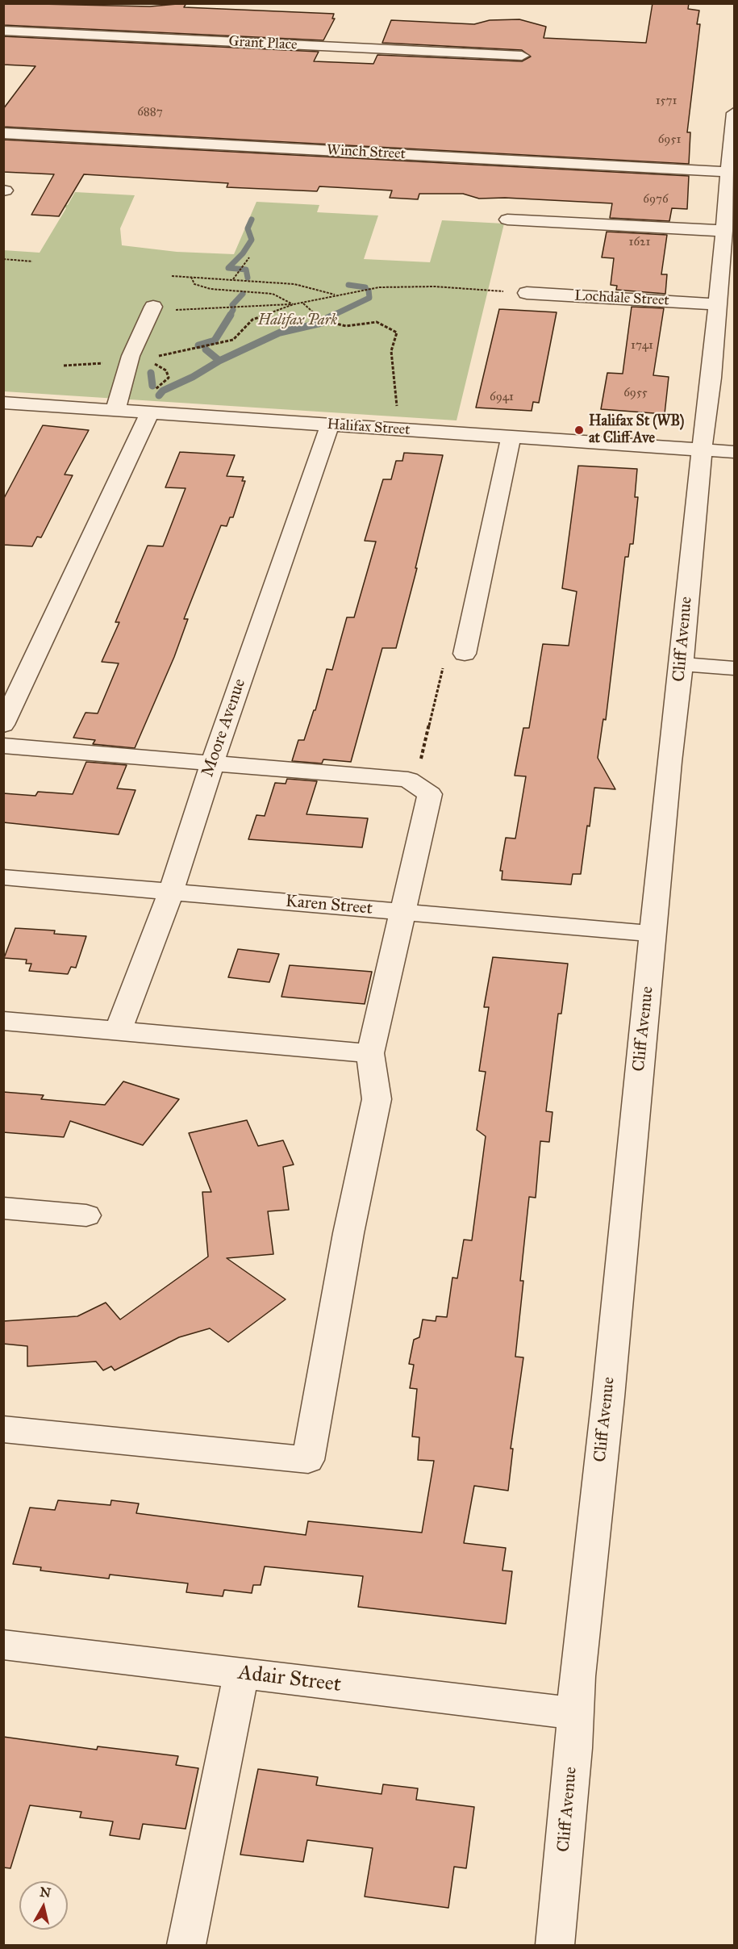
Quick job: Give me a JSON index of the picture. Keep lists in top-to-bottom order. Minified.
{"streets":{"street":["Grant Place","Winch Street","Lochdale Street","Halifax Street","Cliff Avenue","Moore Avenue","Karen Street","Adair Street"]},"crossings":[["Winch Street","Cliff Avenue"],["Lochdale Street","Cliff Avenue"],["Halifax Street","Cliff Avenue"],["Halifax Street","Moore Avenue"],["Cliff Avenue","Karen Street"],["Cliff Avenue","Adair Street"],["Moore Avenue","Karen Street"]],"parks":["Halifax Park"],"places":["Halifax St (WB) at Cliff Ave"],"house_numbers":["1571","6887","6951","6976","1621","1741","6955","6941"],"north":"top"}
